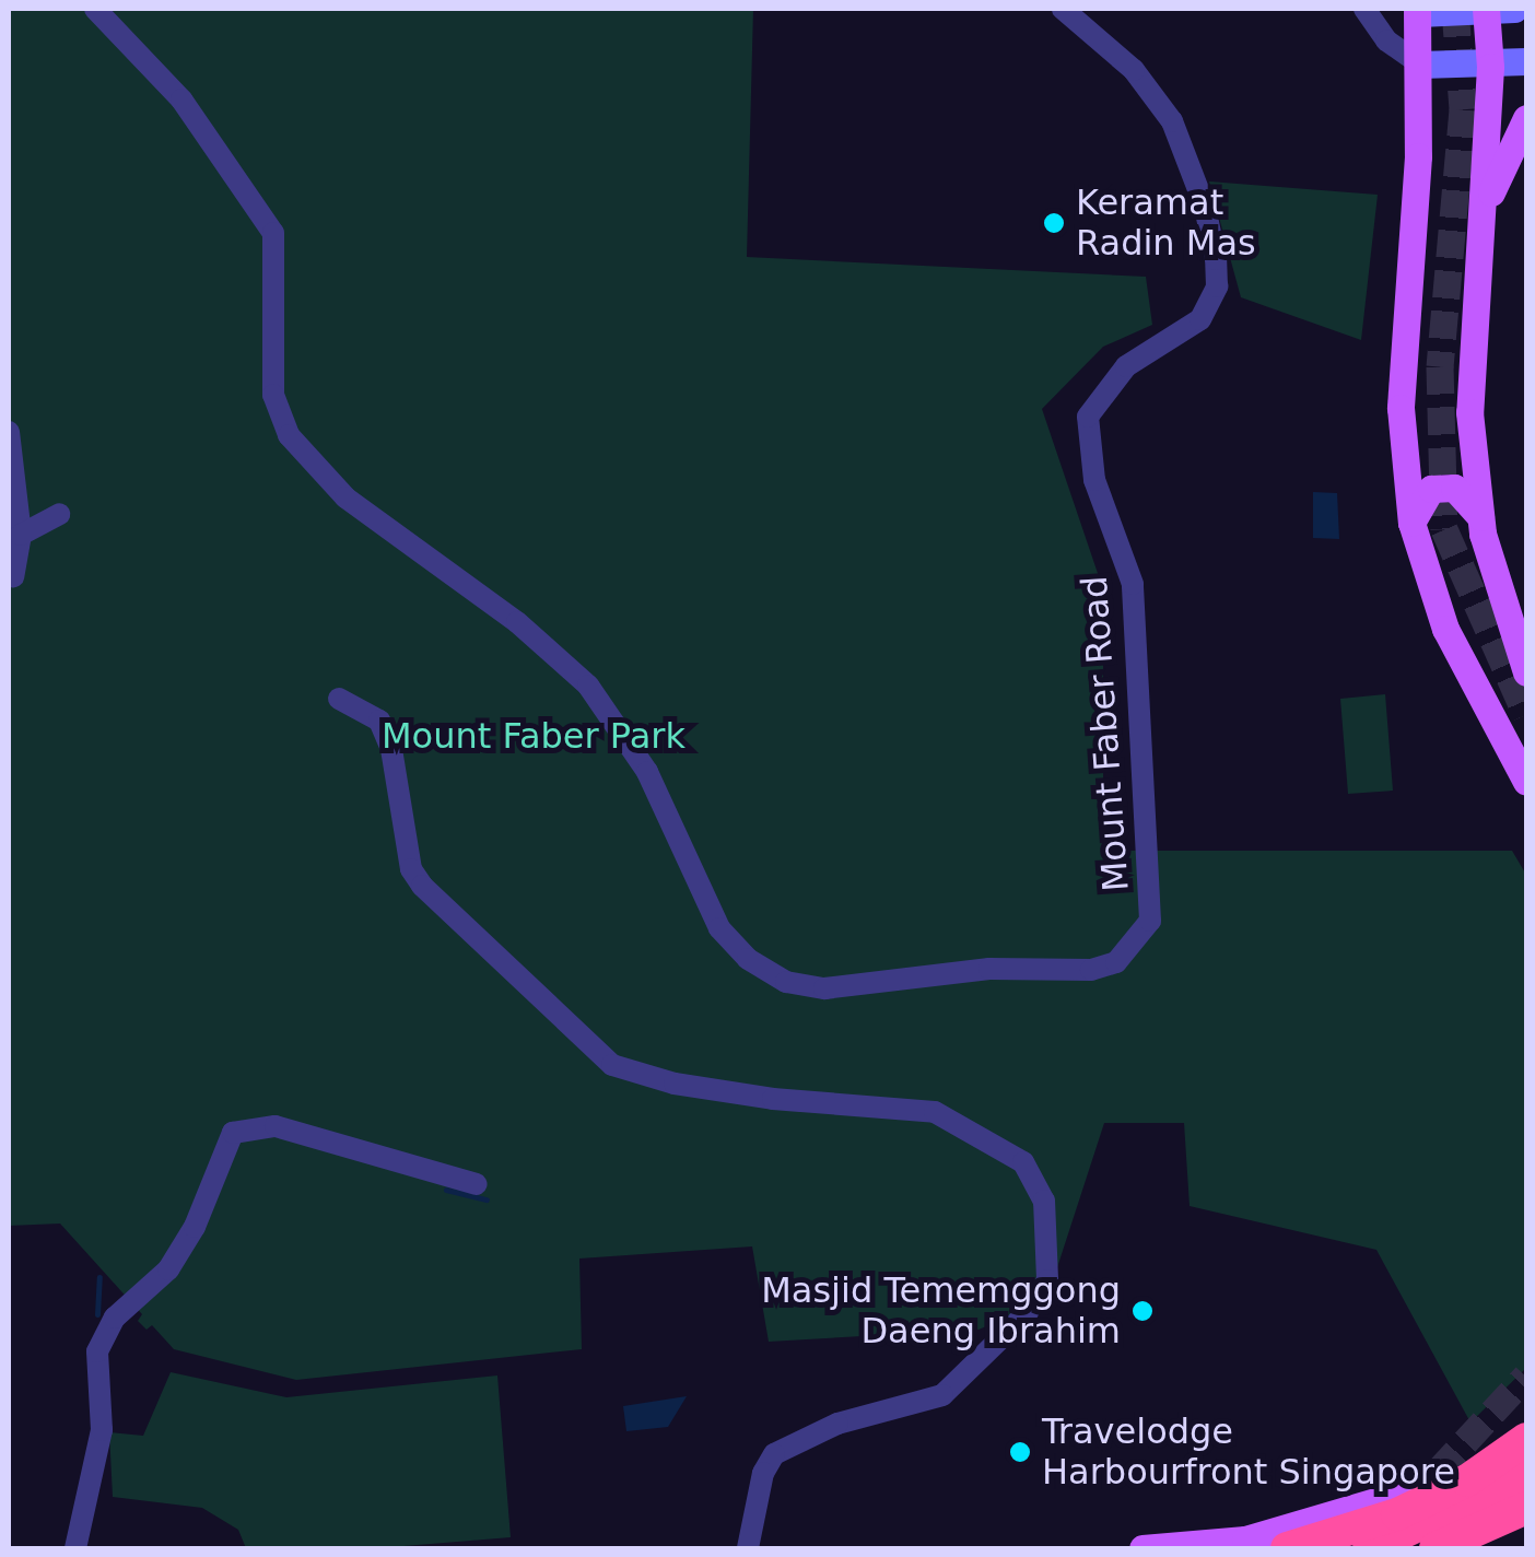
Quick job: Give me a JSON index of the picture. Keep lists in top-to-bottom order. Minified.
{"streets":{"street":["Mount Faber Road"]},"parks":["Mount Faber Park"],"places":["Keramat Radin Mas","Masjid Tememggong Daeng Ibrahim","Travelodge Harbourfront Singapore"]}
